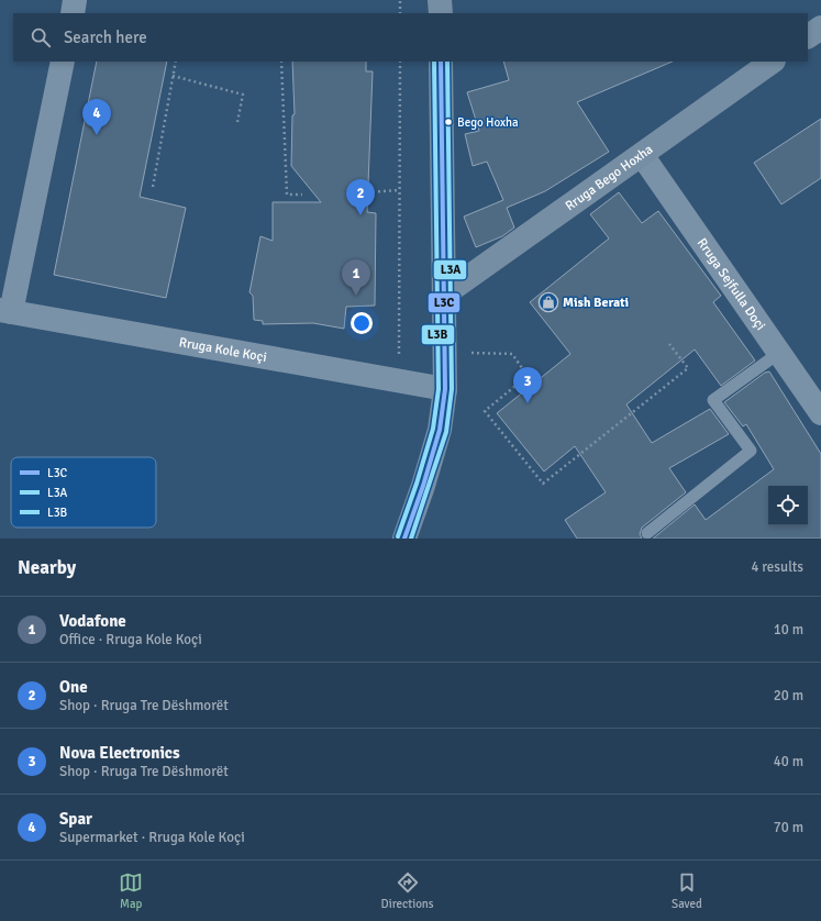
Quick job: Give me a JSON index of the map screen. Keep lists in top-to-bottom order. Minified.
{"streets":{"main road":["Rruga Bego Hoxha"],"street":["Rruga Sejfulla Doçi","Rruga Kole Koçi"]},"crossings":[["Rruga Bego Hoxha","Rruga Sejfulla Doçi"]],"places":{"other":["Bego Hoxha"],"shop":["Mish Berati"]},"lines":["transit line L3C","transit line L3A","transit line L3B"],"legend":["L3C","L3A","L3B"],"page":{"search":"Search here","pins":["4","2","1","3"],"heading":["Nearby","4 results"],"list":[{"mark":"1","name":"Vodafone","note":"Office · Rruga Kole Koçi","value":"10 m"},{"mark":"2","name":"One","note":"Shop · Rruga Tre Dëshmorët","value":"20 m"},{"mark":"3","name":"Nova Electronics","note":"Shop · Rruga Tre Dëshmorët","value":"40 m"},{"mark":"4","name":"Spar","note":"Supermarket · Rruga Kole Koçi","value":"70 m"}],"nav":["Map","Directions","Saved"]}}
